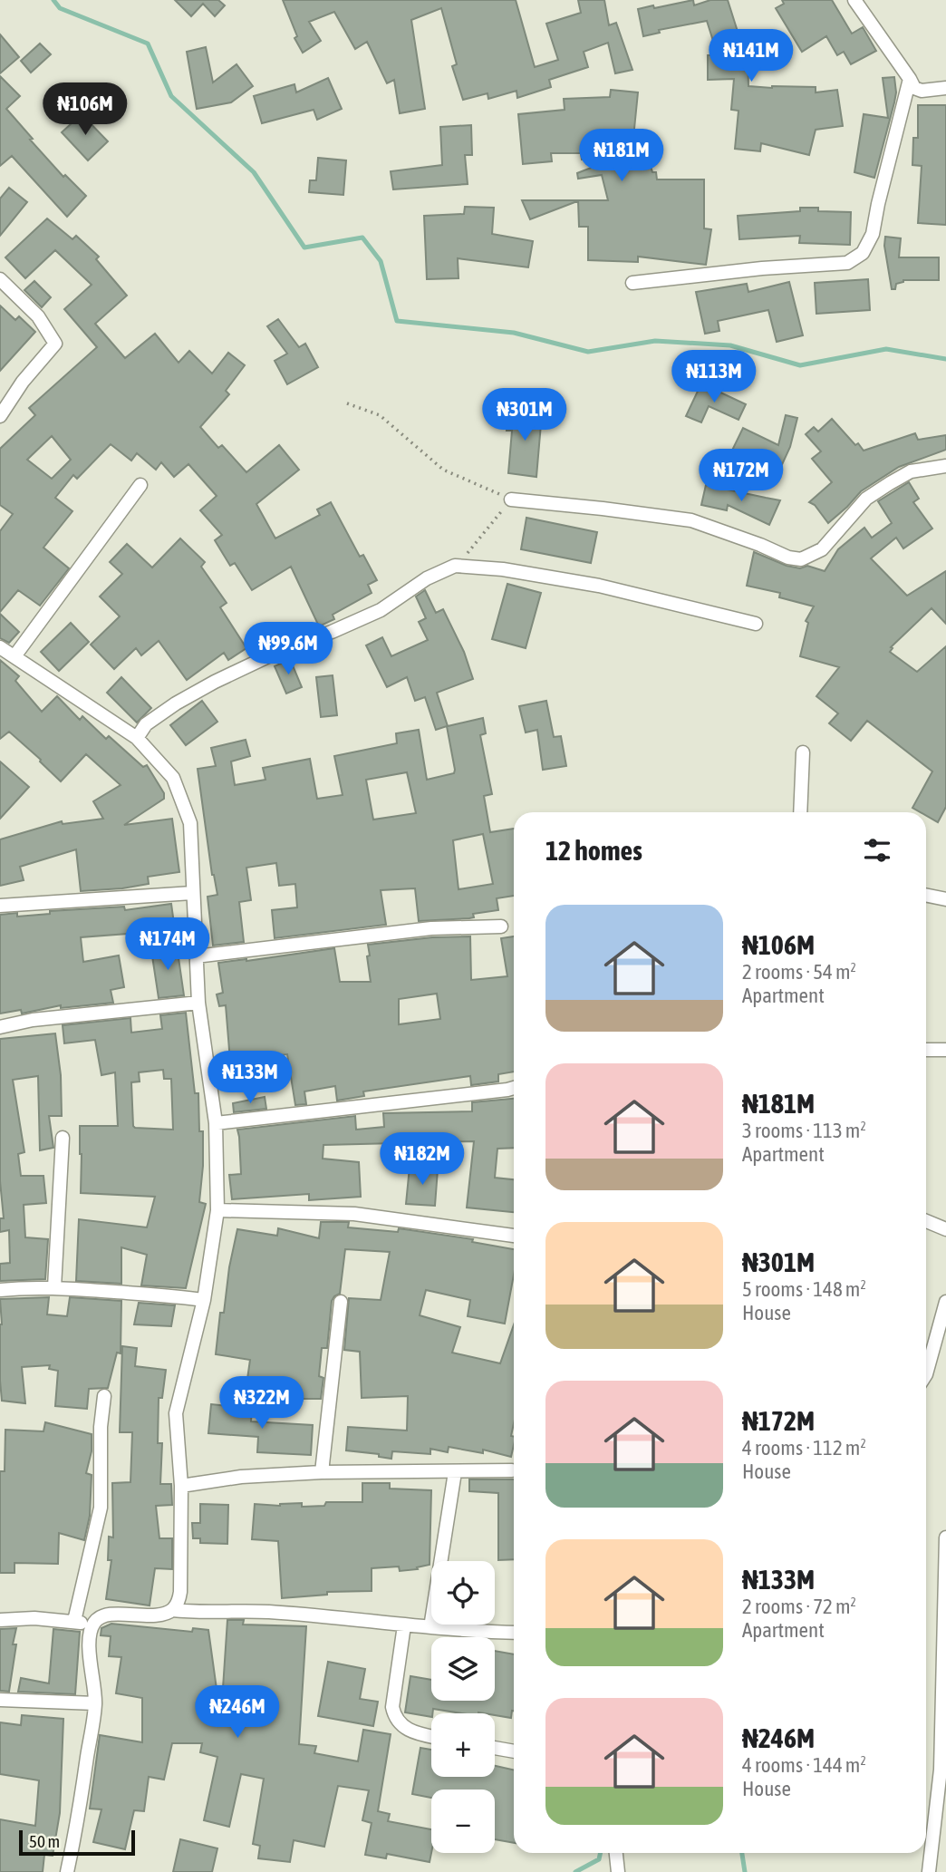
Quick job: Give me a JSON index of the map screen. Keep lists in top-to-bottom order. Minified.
{"scale_bar":"50 m","page":{"price":["₦141M","₦106M","₦181M","₦113M","₦301M","₦172M","₦99.6M","₦174M","₦133M","₦182M","₦322M","₦246M"],"heading":"12 homes","list":[{"name":"₦106M","note":"2 rooms · 54 m² · Apartment"},{"name":"₦181M","note":"3 rooms · 113 m² · Apartment"},{"name":"₦301M","note":"5 rooms · 148 m² · House"},{"name":"₦172M","note":"4 rooms · 112 m² · House"},{"name":"₦133M","note":"2 rooms · 72 m² · Apartment"},{"name":"₦246M","note":"4 rooms · 144 m² · House"}],"map_buttons":["+","−"],"scale":"50 m"}}
